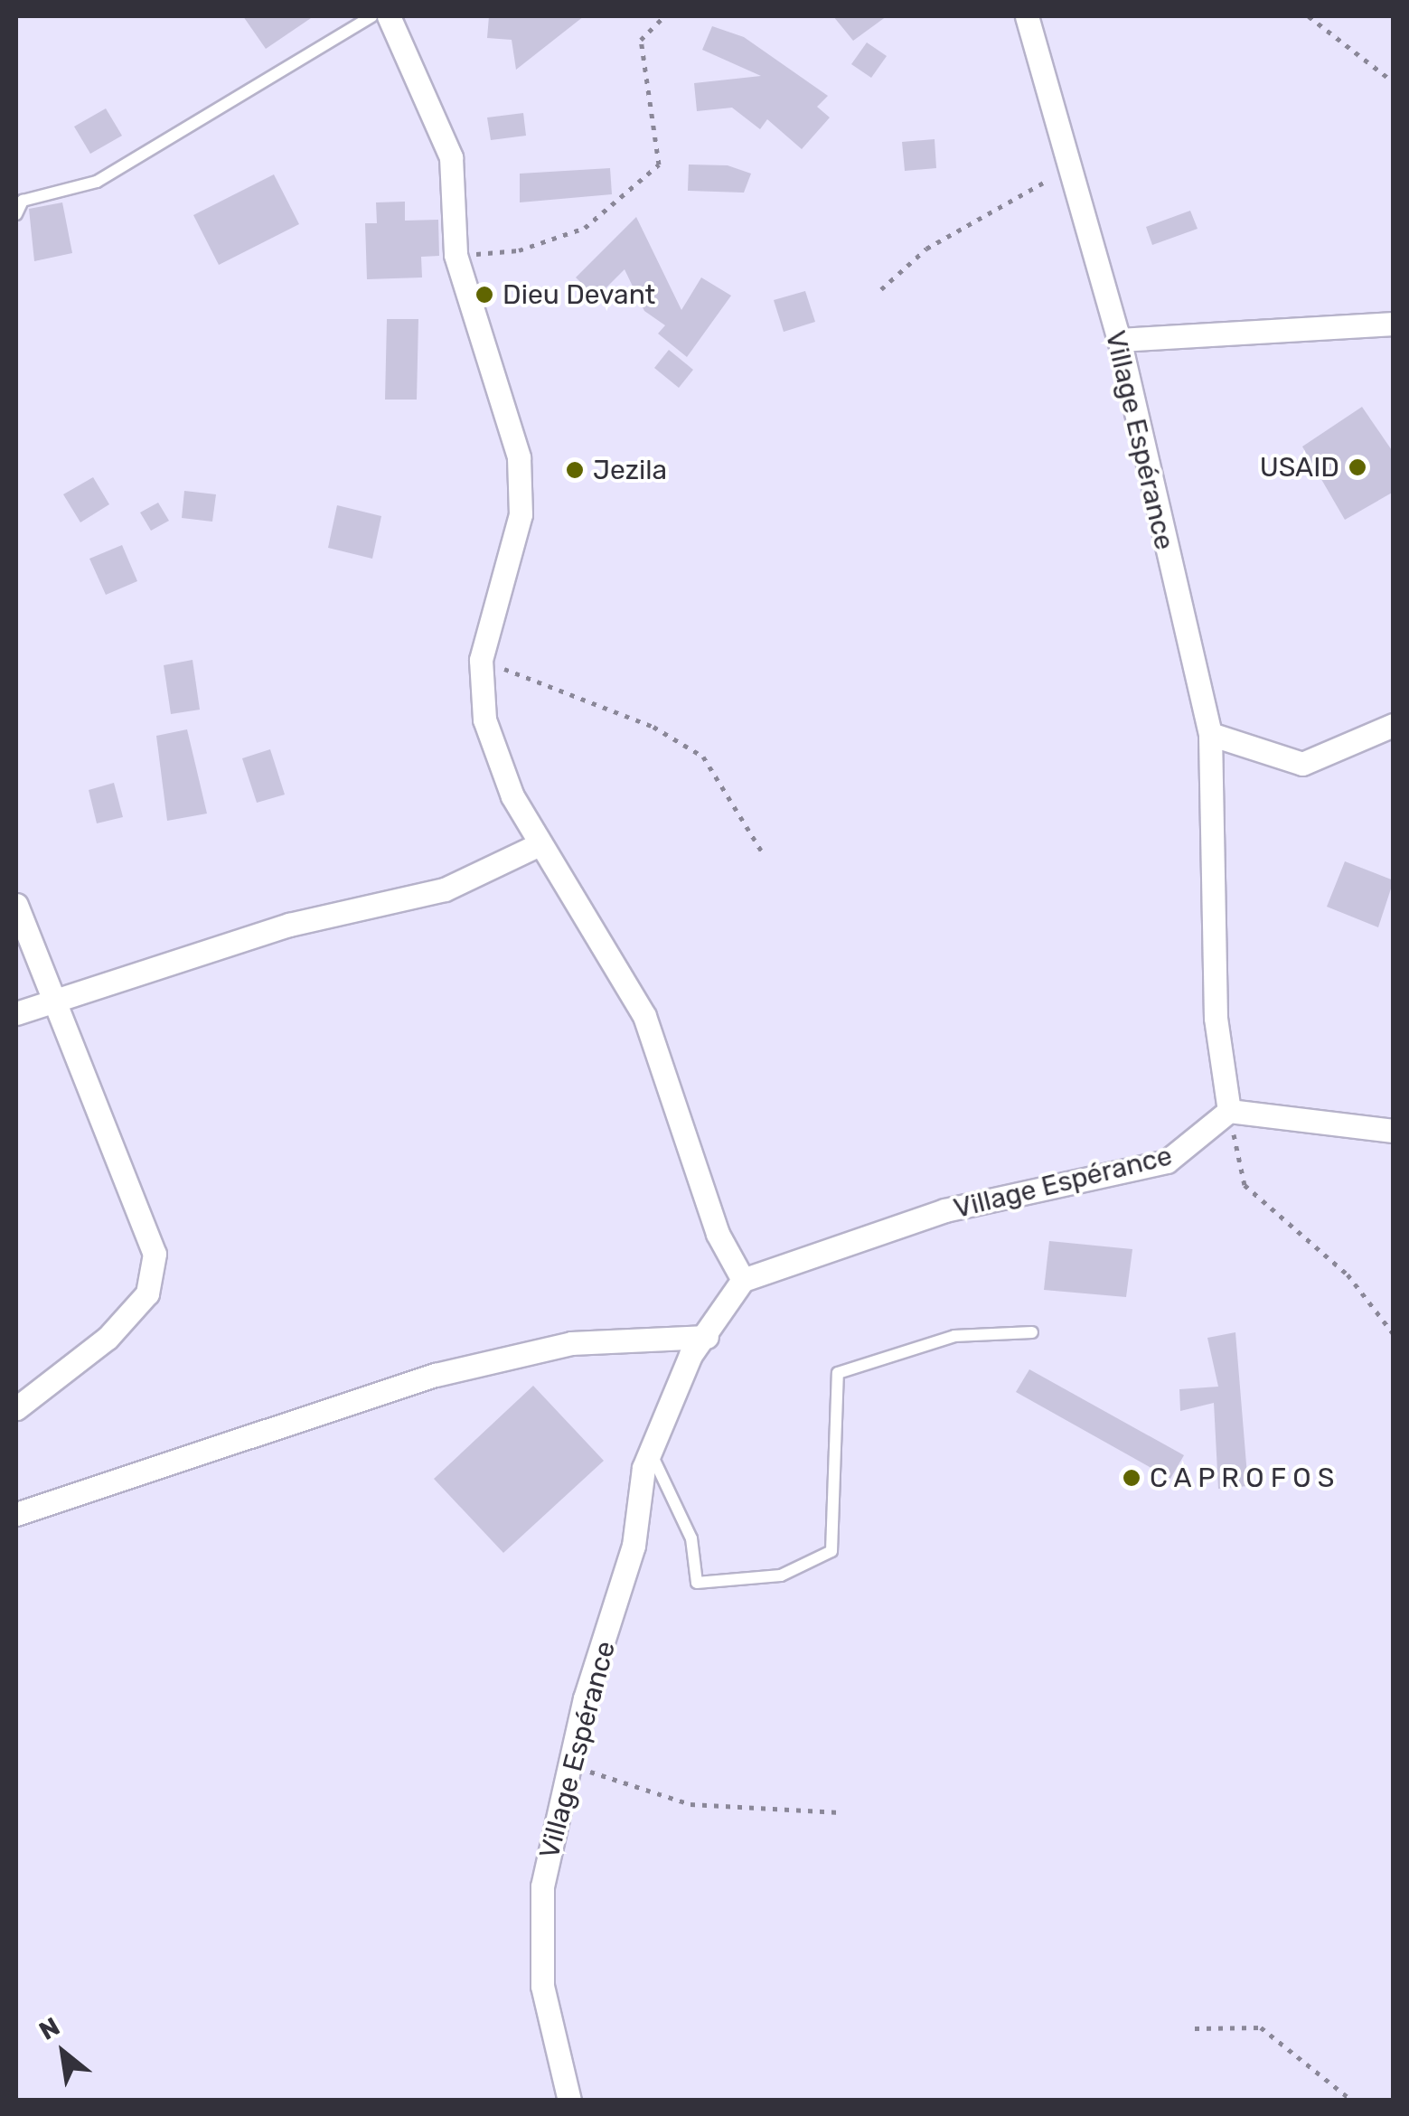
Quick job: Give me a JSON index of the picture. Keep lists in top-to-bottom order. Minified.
{"streets":{"street":["Village Espérance"]},"places":["Dieu Devant","USAID","Jezila","C A P R O F O S"],"north":"top left"}
